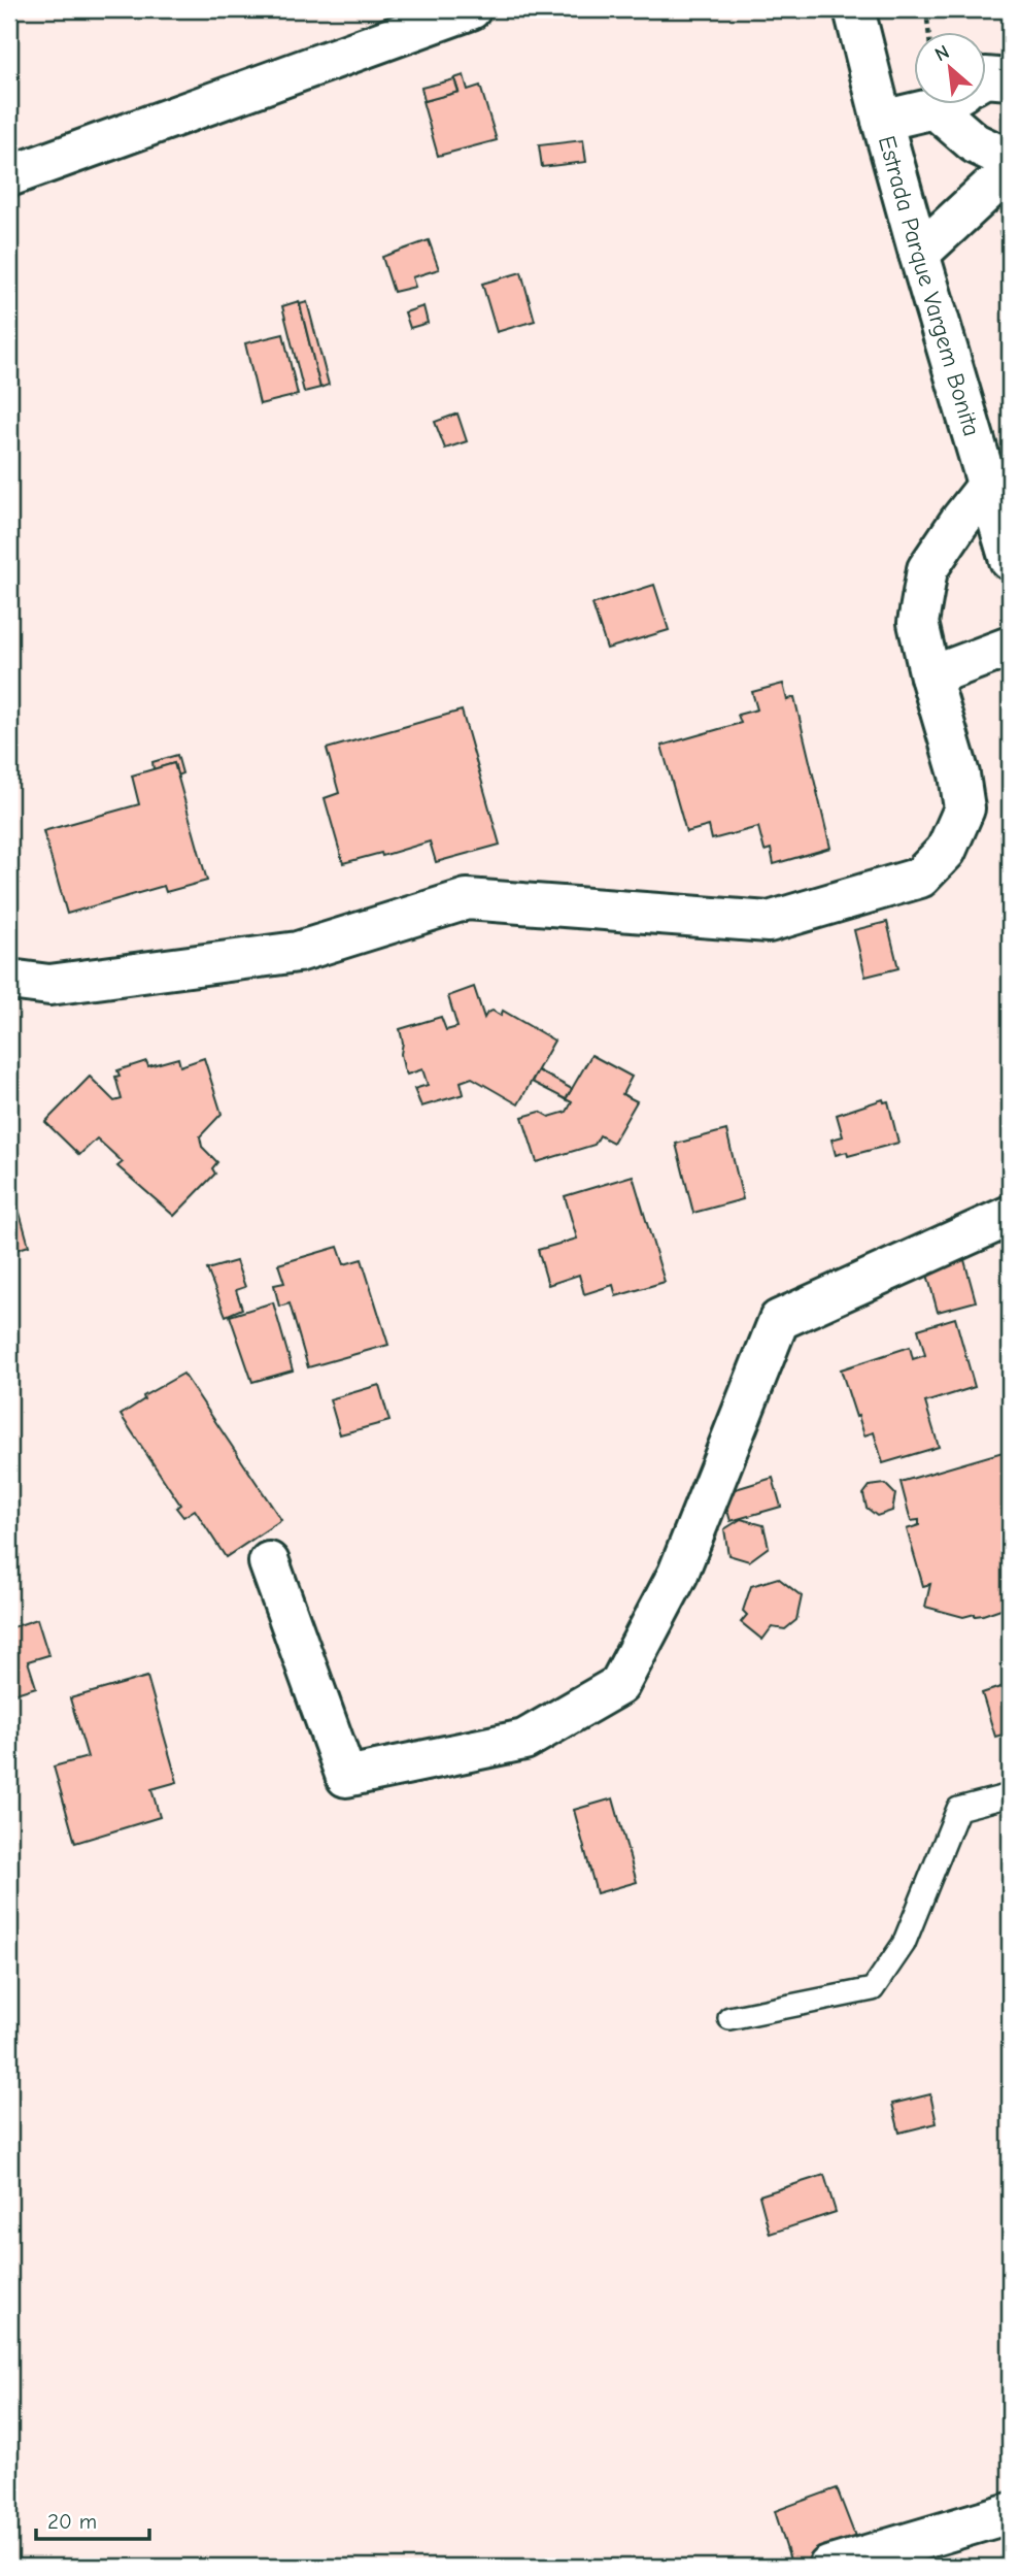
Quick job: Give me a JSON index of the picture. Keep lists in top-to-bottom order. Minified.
{"streets":{"street":["Estrada Parque Vargem Bonita"]},"scale_bar":"20 m","north":"top left"}
